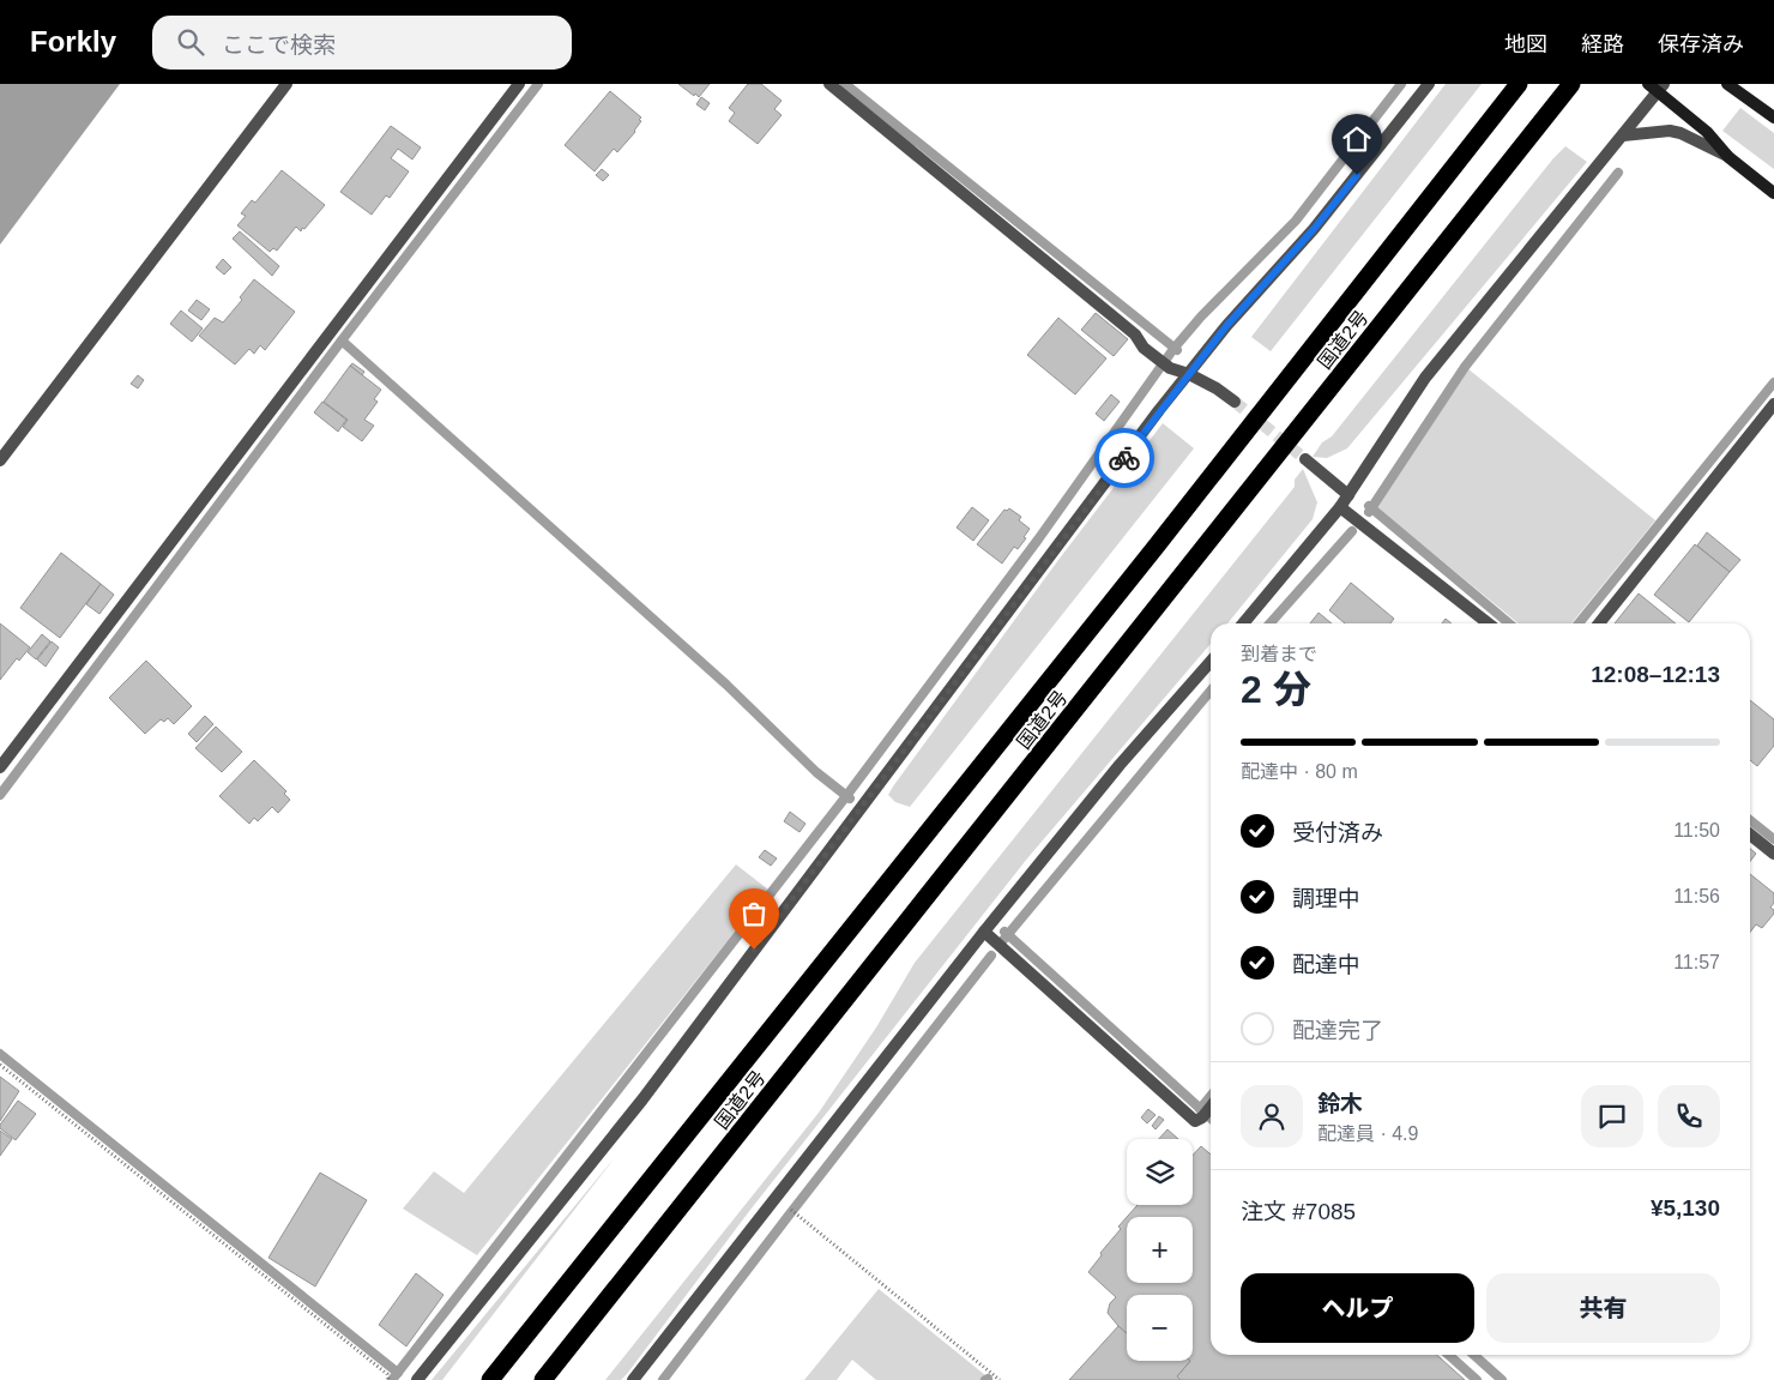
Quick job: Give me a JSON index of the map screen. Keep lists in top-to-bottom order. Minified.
{"streets":{"highway":["国道2号"]},"page":{"header":"Forkly","search":"ここで検索","nav":["地図","経路","保存済み"],"heading":["2 分","到着まで","12:08–12:13"],"panel":["鈴木","配達員 · 4.9","注文 #7085","¥5,130"],"bar":"配達中 · 80 m","list":[["受付済み","11:50"],["調理中","11:56"],["配達中","11:57"],"配達完了"],"map_buttons":["+","−"],"buttons":["ヘルプ","共有"]}}
